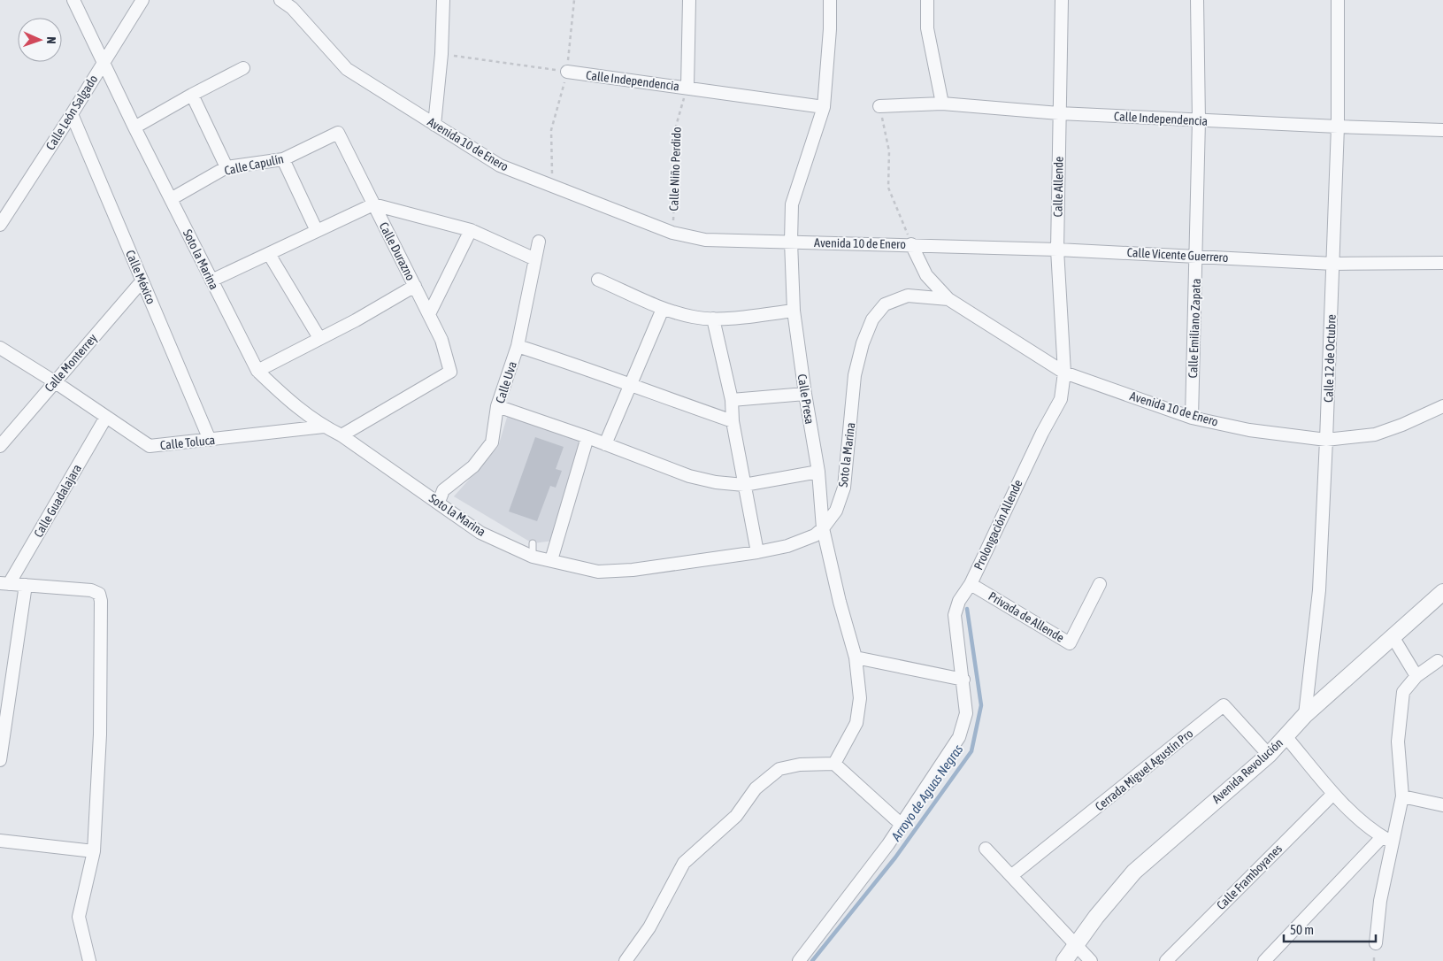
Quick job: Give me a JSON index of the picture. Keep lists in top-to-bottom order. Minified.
{"streets":{"street":["Calle Independencia","Calle León Salgado","Avenida 10 de Enero","Calle Capulín","Calle Allende","Calle Durazno","Calle Vicente Guerrero","Soto la Marina","Calle México","Calle Emiliano Zapata","Calle 12 de Octubre","Calle Monterrey","Calle Uva","Calle Presa","Calle Toluca","Calle Guadalajara","Prolongación Allende","Privada de Allende","Cerrada Miguel Agustín Pro","Avenida Revolución","Calle Framboyanes"],"path":["Calle Niño Perdido"]},"crossings":[["Calle Independencia","Calle Niño Perdido"],["Calle Independencia","Calle Allende"],["Calle Independencia","Calle Emiliano Zapata"],["Calle Independencia","Calle 12 de Octubre"],["Calle Independencia","Calle Presa"],["Calle León Salgado","Soto la Marina"],["Calle León Salgado","Calle México"],["Avenida 10 de Enero","Calle Niño Perdido"],["Avenida 10 de Enero","Calle Allende"],["Avenida 10 de Enero","Calle Vicente Guerrero"],["Avenida 10 de Enero","Soto la Marina"],["Avenida 10 de Enero","Calle Emiliano Zapata"],["Avenida 10 de Enero","Calle 12 de Octubre"],["Avenida 10 de Enero","Calle Presa"],["Avenida 10 de Enero","Prolongación Allende"],["Calle Capulín","Calle Durazno"],["Calle Capulín","Soto la Marina"],["Calle Allende","Calle Vicente Guerrero"],["Calle Allende","Prolongación Allende"],["Calle Durazno","Soto la Marina"],["Calle Vicente Guerrero","Calle Emiliano Zapata"],["Calle Vicente Guerrero","Calle 12 de Octubre"],["Soto la Marina","Calle Uva"],["Soto la Marina","Calle Presa"],["Soto la Marina","Calle Toluca"],["Calle México","Calle Monterrey"],["Calle México","Calle Toluca"],["Calle 12 de Octubre","Avenida Revolución"],["Calle Monterrey","Calle Toluca"],["Calle Toluca","Calle Guadalajara"],["Prolongación Allende","Privada de Allende"],["Cerrada Miguel Agustín Pro","Avenida Revolución"]],"water":["Arroyo de Aguas Negras"],"scale_bar":"50 m","north":"right"}
